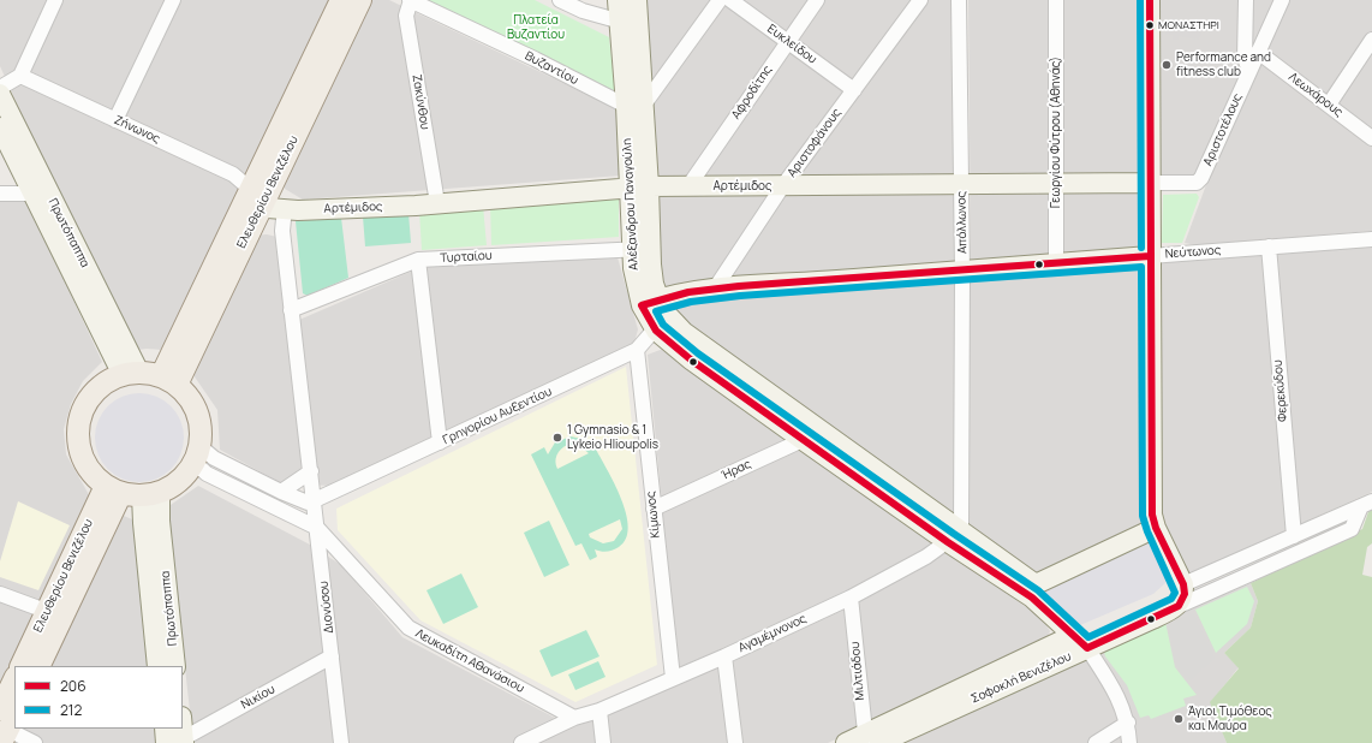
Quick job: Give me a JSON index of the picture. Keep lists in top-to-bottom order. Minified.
{"streets":{"main road":["Ελευθερίου Βενιζέλου"],"street":["Ευκλείδου","Βυζαντίου","Αφροδίτης","Λεωχάρους","Ζακύνθου","Ζήνωνος","Αριστοτέλους","Γεωργίου Φύτρου (Αθηνάς)","Αριστοφάνους","Αρτέμιδος","Αλέξανδρου Παναγούλη","Απόλλωνος","Πρωτόπαππα","Νεύτωνος","Τυρταίου","Φερεκύδου","Γρηγορίου Αυξεντίου","Ήρας","Κίμωνος","Διονύσου","Αγαμέμνονος","Λευκαδίτη Αθανάσιου","Μιλτιάδου","Σοφοκλή Βενιζέλου","Νικίου"]},"crossings":[["Ευκλείδου","Αφροδίτης"],["Ευκλείδου","Αριστοφάνους"],["Βυζαντίου","Ζακύνθου"],["Βυζαντίου","Αλέξανδρου Παναγούλη"],["Αφροδίτης","Αρτέμιδος"],["Λεωχάρους","Αριστοτέλους"],["Ζακύνθου","Αρτέμιδος"],["Ζήνωνος","Αρτέμιδος"],["Ζήνωνος","Ελευθερίου Βενιζέλου"],["Αριστοτέλους","Αρτέμιδος"],["Γεωργίου Φύτρου (Αθηνάς)","Αρτέμιδος"],["Γεωργίου Φύτρου (Αθηνάς)","Νεύτωνος"],["Αριστοφάνους","Αρτέμιδος"],["Αριστοφάνους","Νεύτωνος"],["Αρτέμιδος","Ελευθερίου Βενιζέλου"],["Αρτέμιδος","Αλέξανδρου Παναγούλη"],["Αρτέμιδος","Απόλλωνος"],["Αρτέμιδος","Διονύσου"],["Ελευθερίου Βενιζέλου","Πρωτόπαππα"],["Αλέξανδρου Παναγούλη","Απόλλωνος"],["Αλέξανδρου Παναγούλη","Νεύτωνος"],["Αλέξανδρου Παναγούλη","Τυρταίου"],["Αλέξανδρου Παναγούλη","Γρηγορίου Αυξεντίου"],["Αλέξανδρου Παναγούλη","Ήρας"],["Αλέξανδρου Παναγούλη","Αγαμέμνονος"],["Αλέξανδρου Παναγούλη","Σοφοκλή Βενιζέλου"],["Απόλλωνος","Νεύτωνος"],["Απόλλωνος","Αγαμέμνονος"],["Νεύτωνος","Φερεκύδου"],["Τυρταίου","Διονύσου"],["Φερεκύδου","Σοφοκλή Βενιζέλου"],["Γρηγορίου Αυξεντίου","Κίμωνος"],["Γρηγορίου Αυξεντίου","Διονύσου"],["Ήρας","Κίμωνος"],["Κίμωνος","Αγαμέμνονος"],["Διονύσου","Λευκαδίτη Αθανάσιου"],["Διονύσου","Νικίου"],["Αγαμέμνονος","Λευκαδίτη Αθανάσιου"],["Αγαμέμνονος","Μιλτιάδου"],["Μιλτιάδου","Σοφοκλή Βενιζέλου"]],"parks":["Πλατεία Βυζαντίου"],"places":["ΜΟΝΑΣΤΗΡΙ","Performance and fitness club","1 Gymnasio & 1 Lykeio Hlioupolis","Άγιοι Τιμόθεος και Μαύρα"],"lines":["transit line 206","transit line 212"],"legend":["206","212"]}
